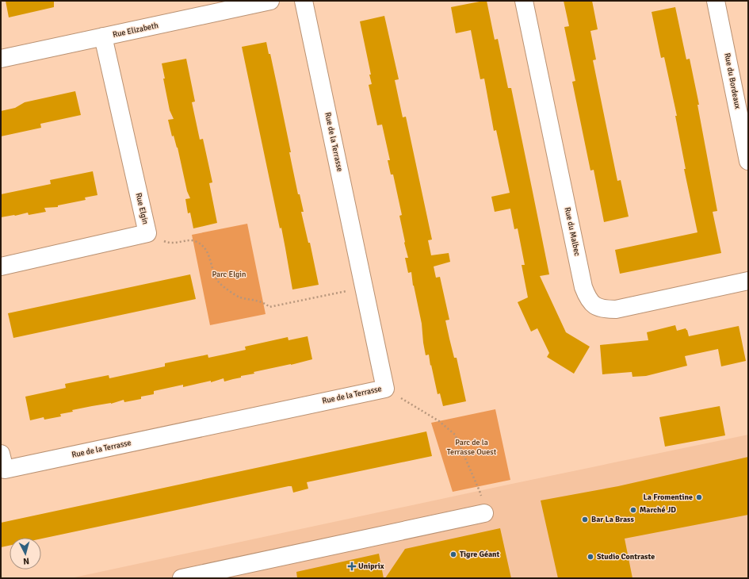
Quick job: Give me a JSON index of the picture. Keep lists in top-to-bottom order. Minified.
{"streets":{"street":["Rue Elizabeth","Rue du Bordeaux","Rue de la Terrasse","Rue Elgin","Rue du Malbec"]},"crossings":[["Rue Elizabeth","Rue Elgin"]],"parks":["Parc Elgin","Parc de la Terrasse Ouest"],"places":{"other":["La Fromentine","Marché JD","Bar La Brass","Tigre Géant","Studio Contraste"],"health":["Uniprix"]},"north":"bottom"}
